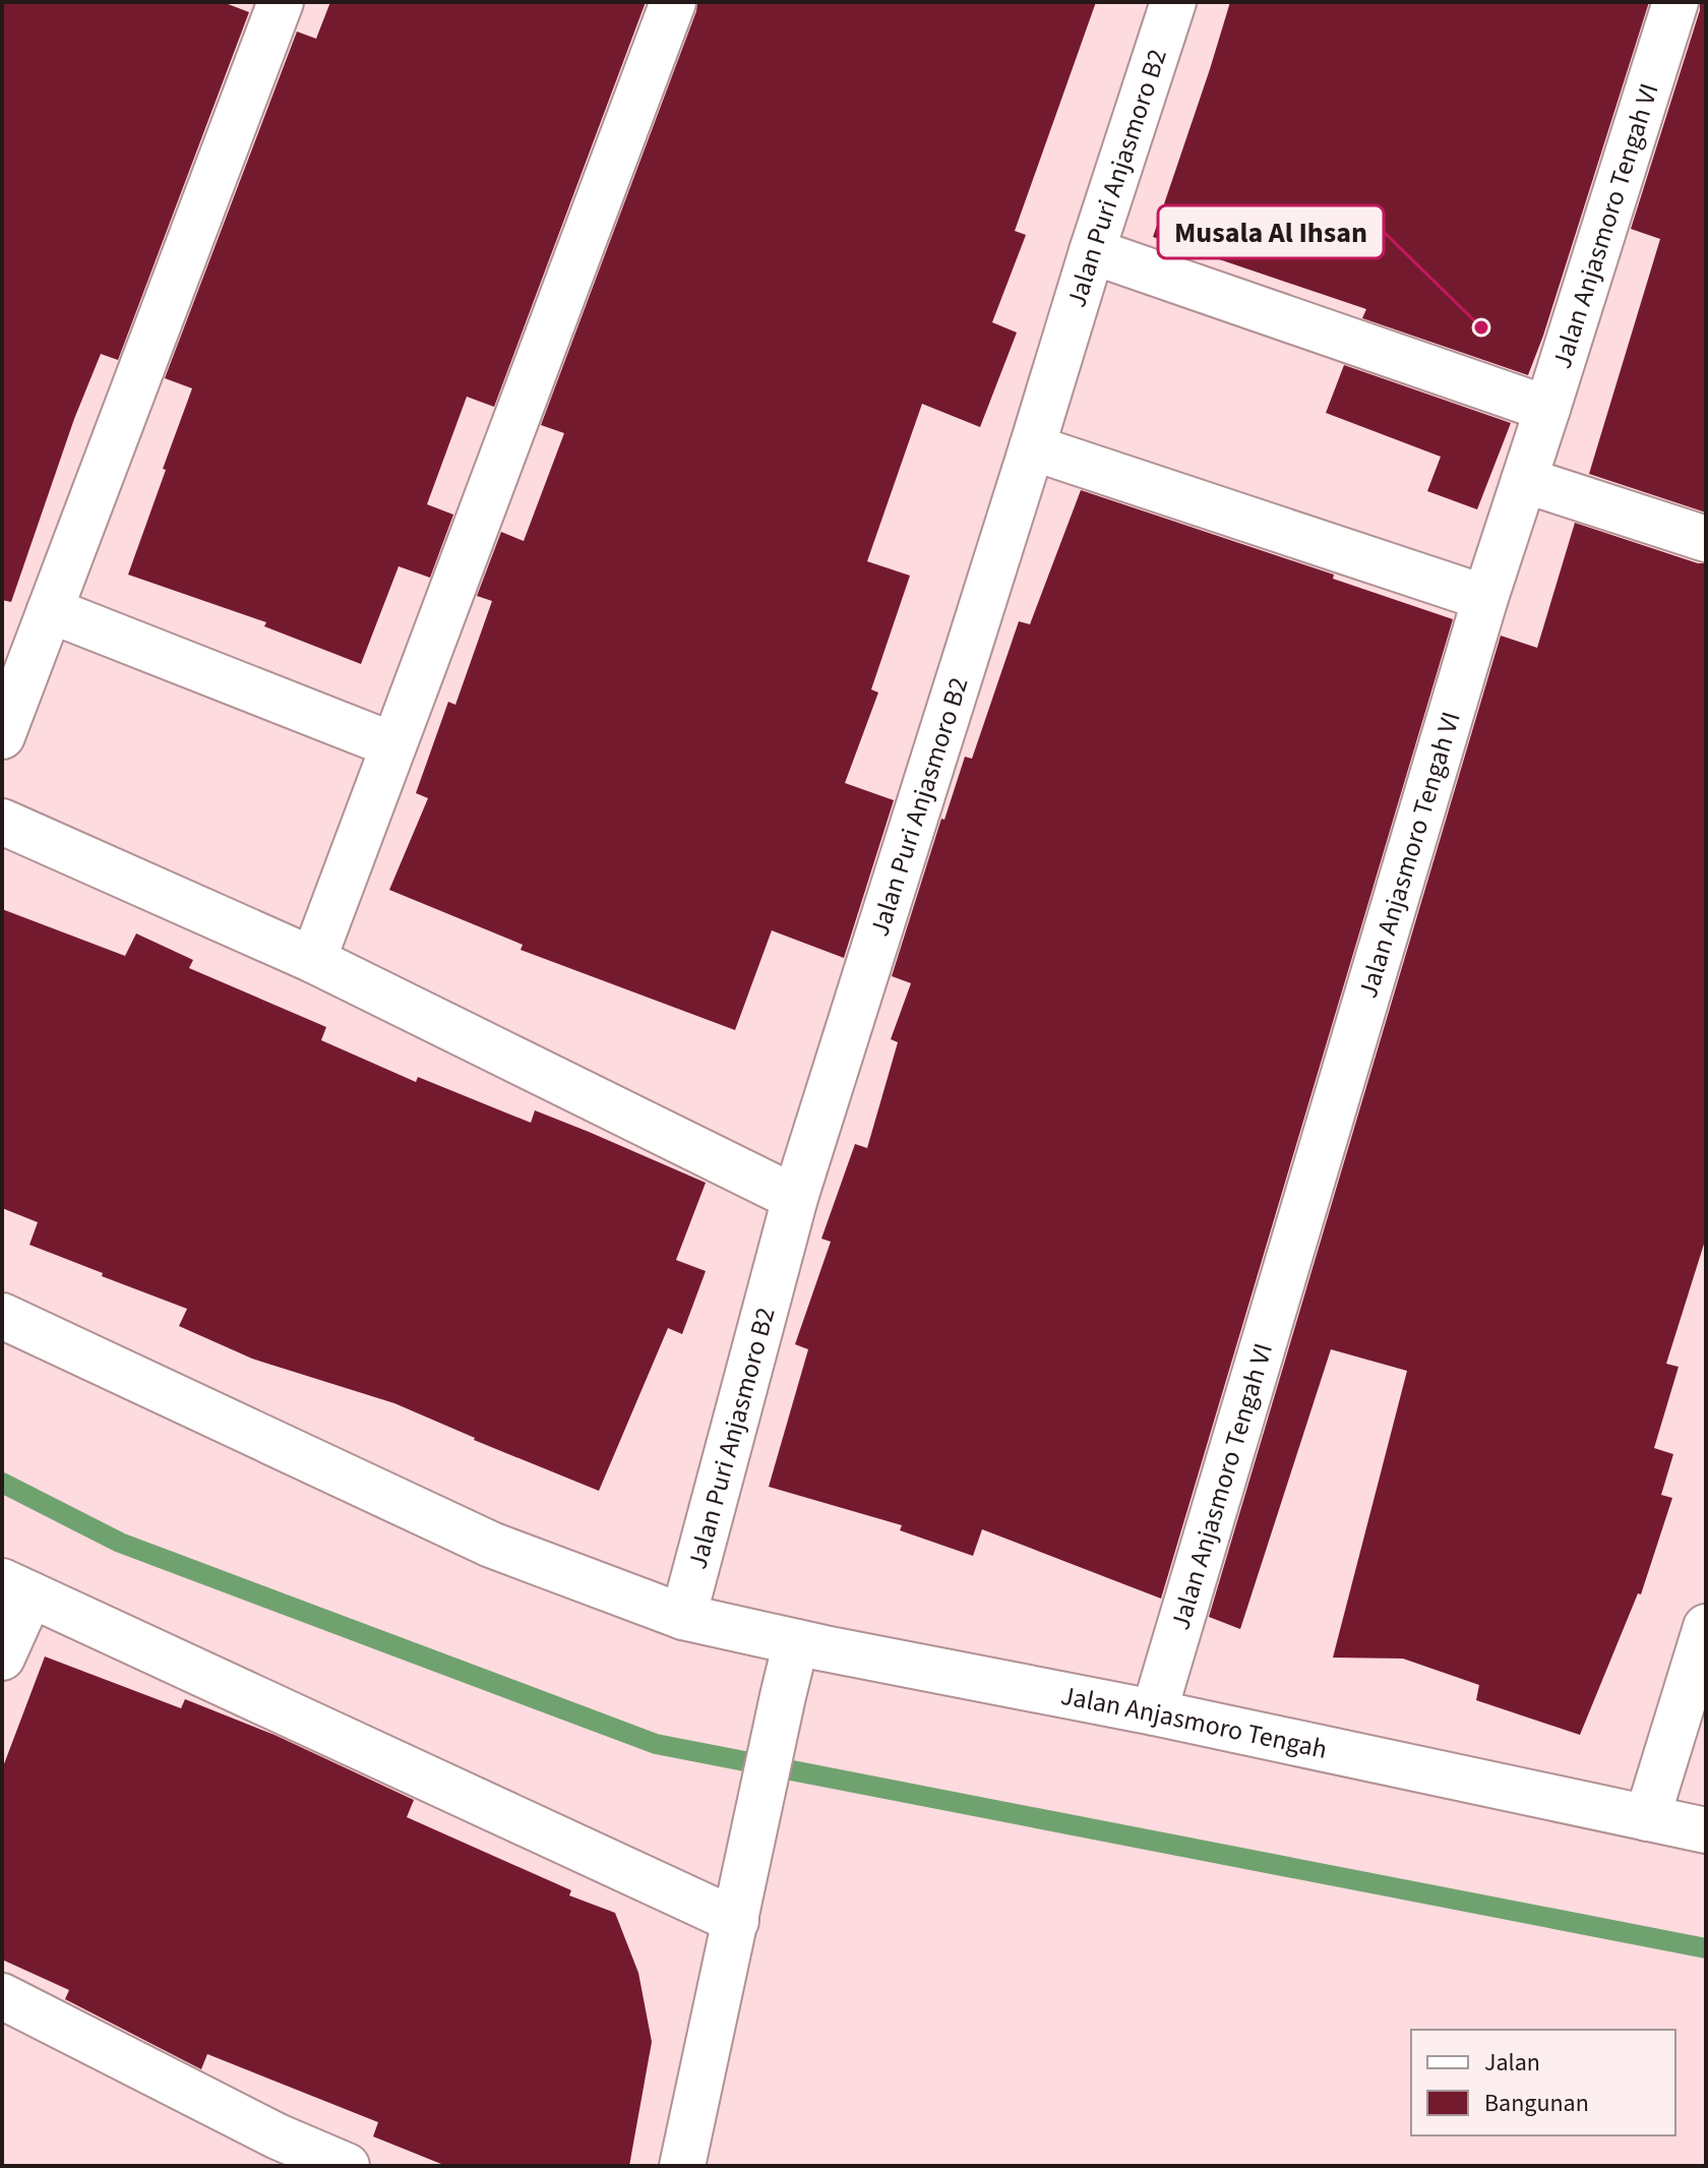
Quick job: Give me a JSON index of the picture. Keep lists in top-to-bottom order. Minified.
{"streets":{"street":["Jalan Puri Anjasmoro B2","Jalan Anjasmoro Tengah VI","Jalan Anjasmoro Tengah"]},"crossings":[["Jalan Puri Anjasmoro B2","Jalan Anjasmoro Tengah"],["Jalan Anjasmoro Tengah VI","Jalan Anjasmoro Tengah"]],"places":["Musala Al Ihsan"],"legend":["Jalan","Bangunan"]}
